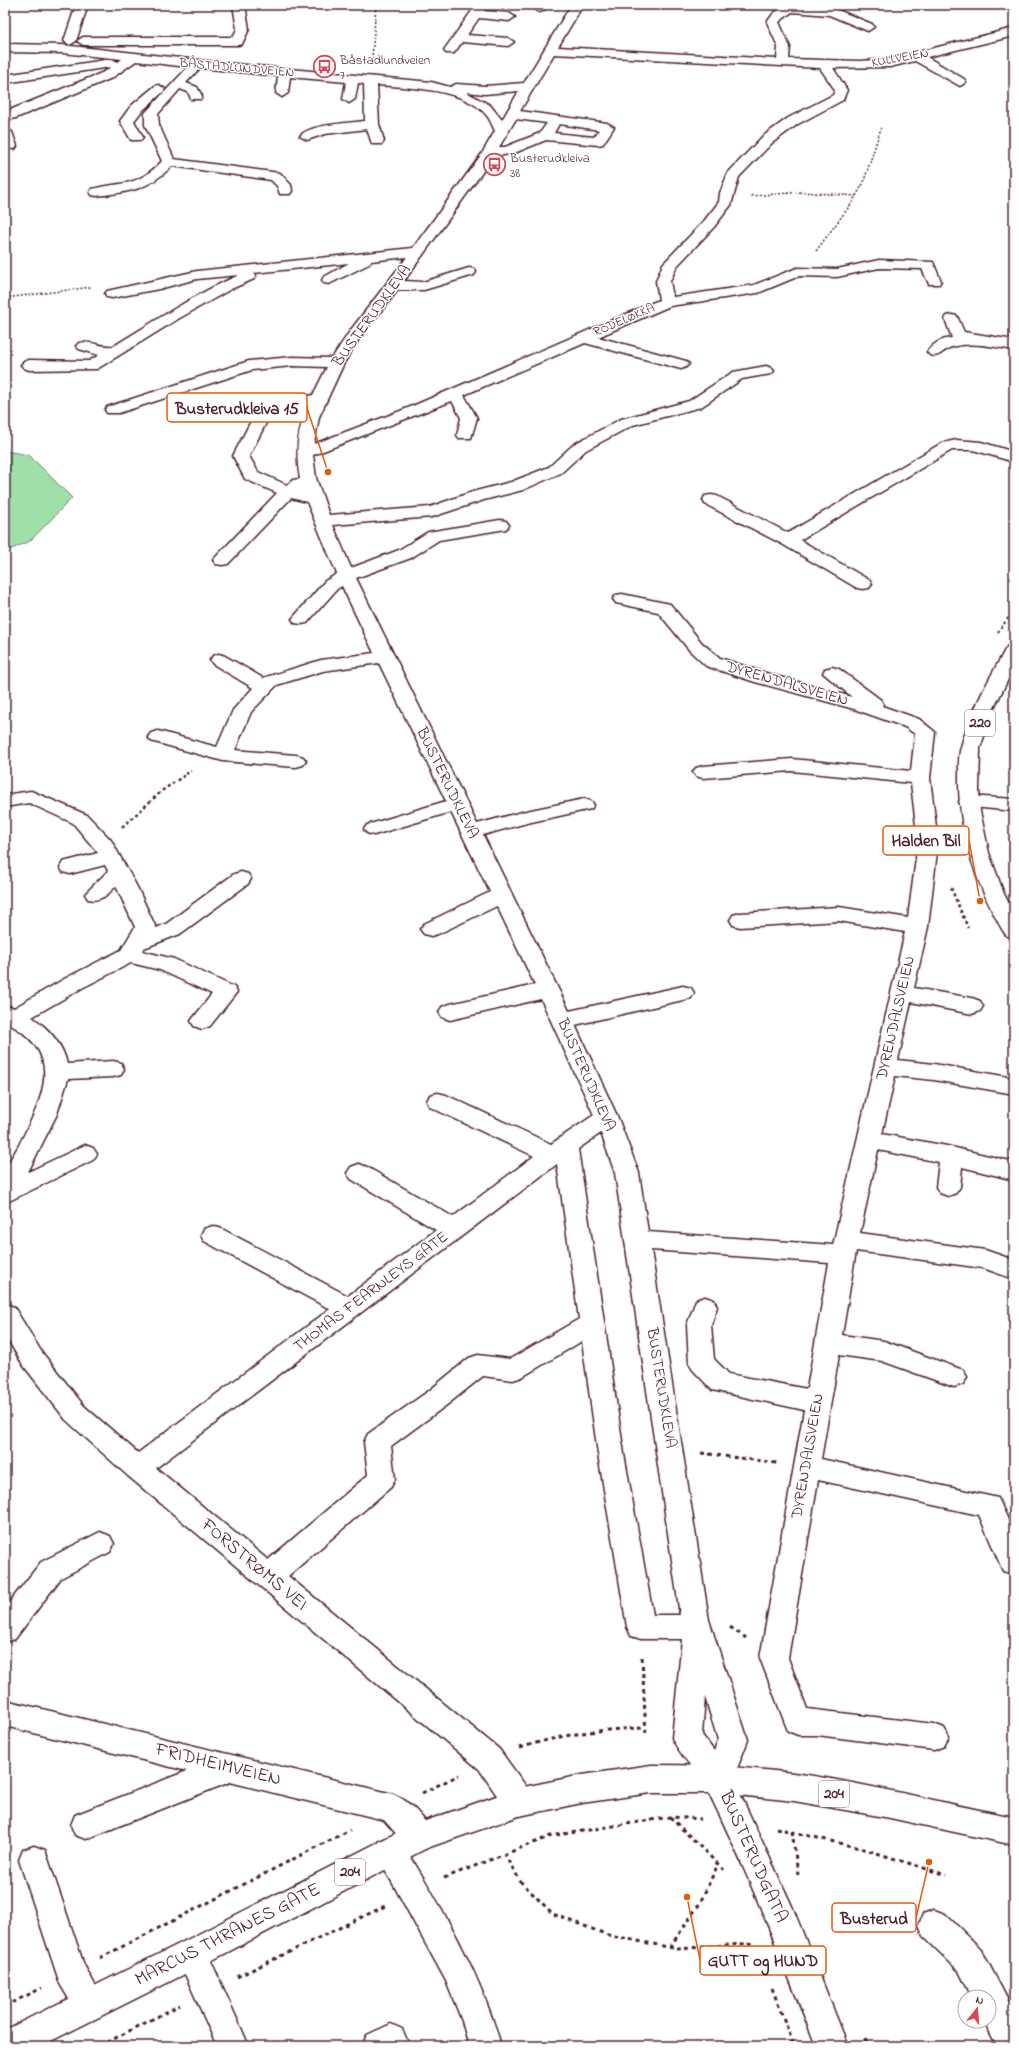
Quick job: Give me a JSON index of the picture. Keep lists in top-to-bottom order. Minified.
{"streets":{"main road":["KULLVEIEN","BÅSTADLUNDVEIEN","BUSTERUDKLEVA","RODELØKKA","DYRENDALSVEIEN","220","THOMAS FEARNLEYS GATE","FORSTRØMS VEI","FRIDHEIMVEIEN","204","BUSTERUDGATA","MARCUS THRANES GATE"]},"crossings":[["KULLVEIEN","BUSTERUDKLEVA"],["KULLVEIEN","RODELØKKA"],["BÅSTADLUNDVEIEN","BUSTERUDKLEVA"],["BUSTERUDKLEVA","RODELØKKA"],["BUSTERUDKLEVA","THOMAS FEARNLEYS GATE"],["BUSTERUDKLEVA","BUSTERUDGATA"],["THOMAS FEARNLEYS GATE","FORSTRØMS VEI"],["FORSTRØMS VEI","MARCUS THRANES GATE"],["FRIDHEIMVEIEN","MARCUS THRANES GATE"],["BUSTERUDGATA","MARCUS THRANES GATE"]],"places":{"bus stop":["Båstadlundveien 7","Busterudkleiva 38"],"other":["Busterudkleiva 15","Halden Bil","Busterud","GUTT og HUND"]},"north":"top"}
